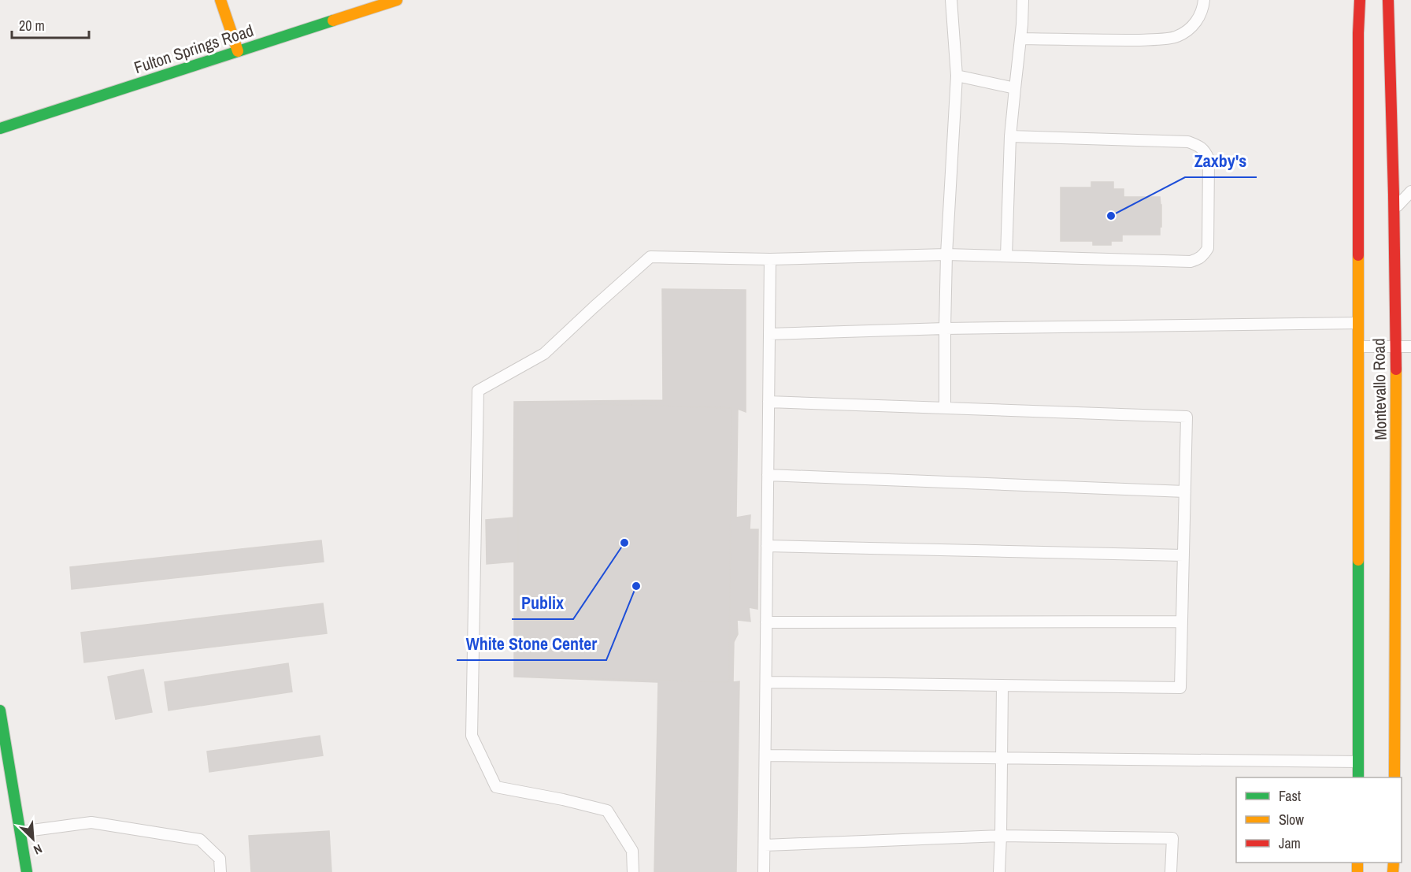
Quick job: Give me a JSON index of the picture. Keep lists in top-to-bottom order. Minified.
{"streets":{"main road":["Fulton Springs Road","Montevallo Road"]},"places":["Zaxby's","Publix","White Stone Center"],"legend":["Fast","Slow","Jam"],"scale_bar":"20 m","north":"bottom right"}
